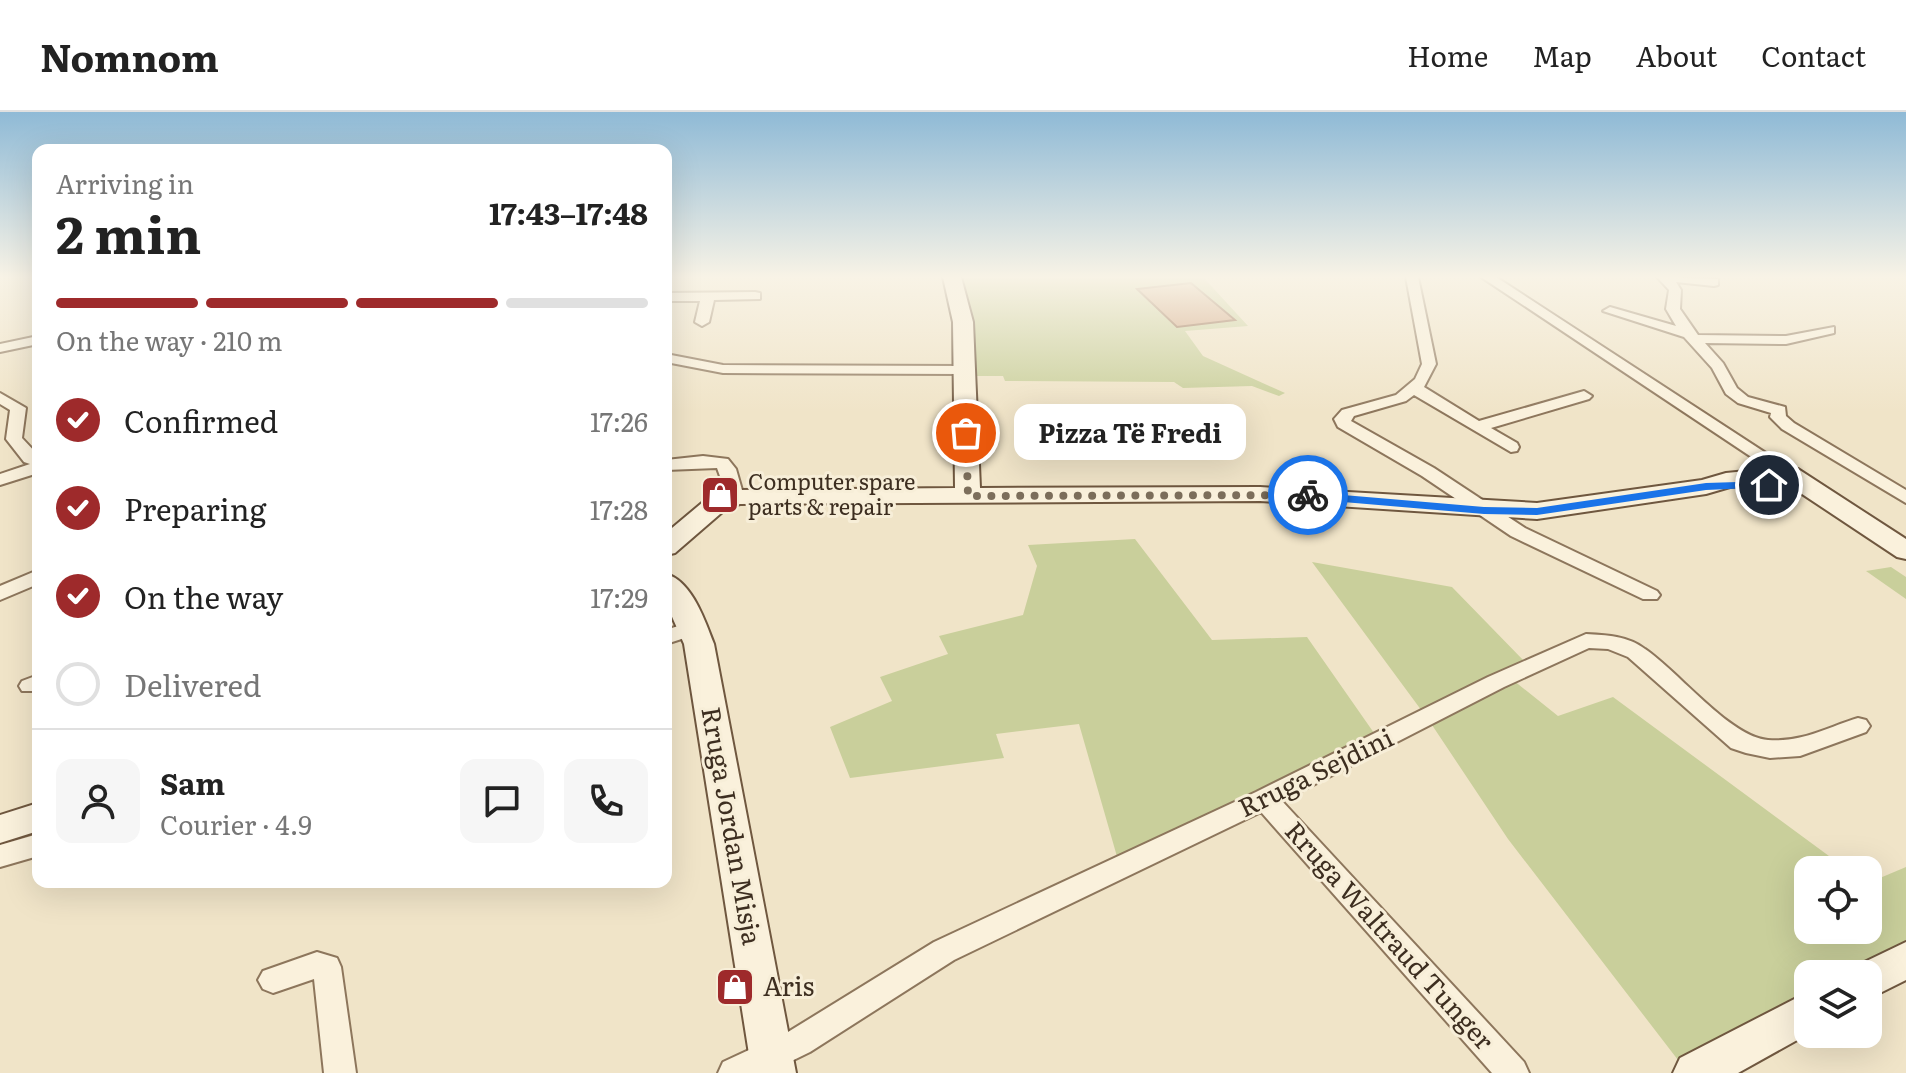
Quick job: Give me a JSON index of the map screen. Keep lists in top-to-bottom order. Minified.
{"streets":{"main road":["Rruga Jordan Misja"],"street":["Rruga Sejdini","Rruga Waltraud Tunger"]},"crossings":[["Rruga Sejdini","Rruga Jordan Misja"],["Rruga Sejdini","Rruga Waltraud Tunger"]],"places":{"other":["Pizza Të Fredi"],"shop":["Computer spare parts & repair","Aris"]},"page":{"header":"Nomnom","nav":["Home","Map","About","Contact"],"heading":["2 min","Arriving in","17:43–17:48"],"panel":["Sam","Courier · 4.9"],"bar":"On the way · 210 m","list":[["Confirmed","17:26"],["Preparing","17:28"],["On the way","17:29"],"Delivered"],"bubble":"Pizza Të Fredi"}}
